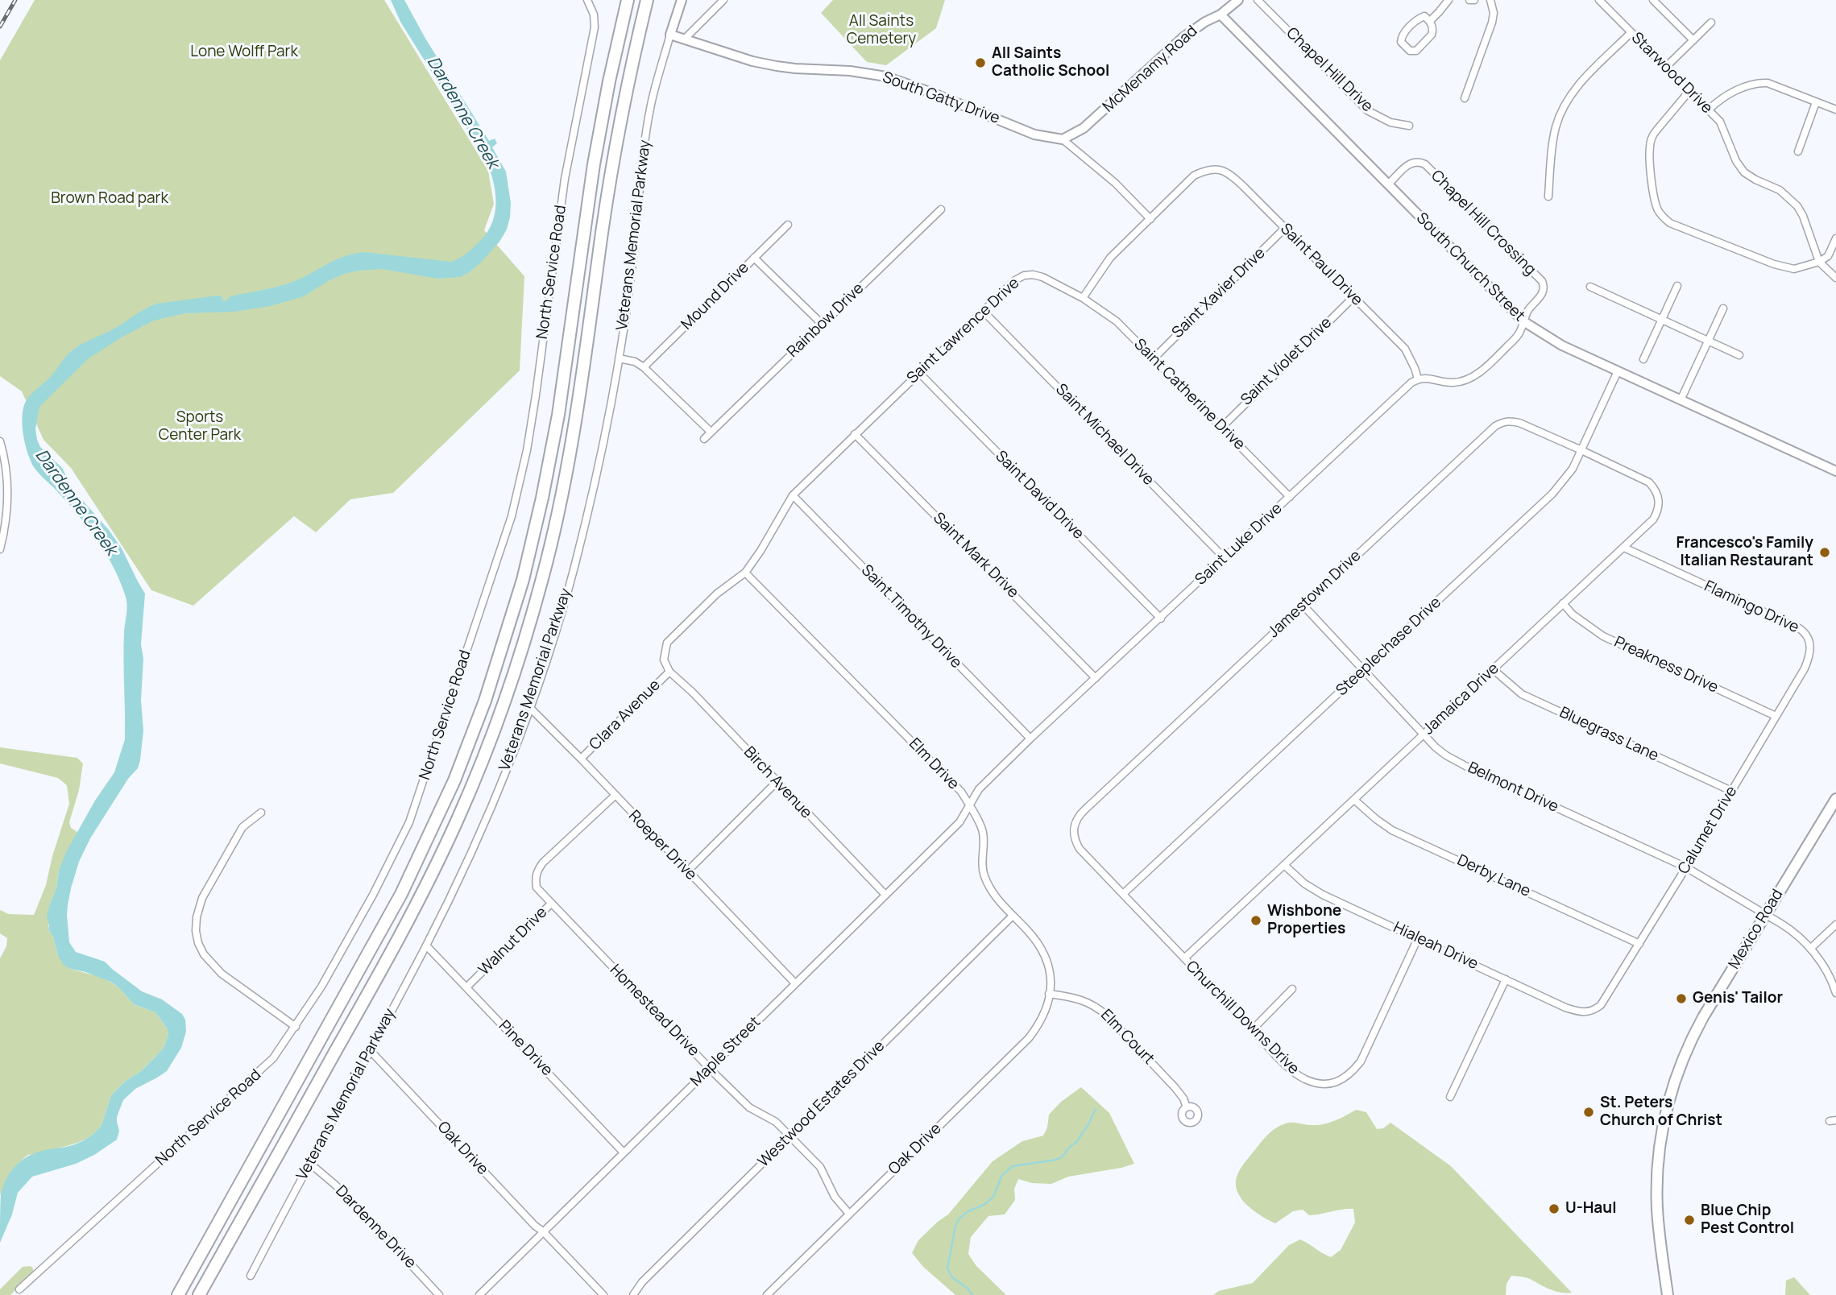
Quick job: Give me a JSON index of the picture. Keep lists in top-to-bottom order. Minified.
{"streets":{"main road":["Mexico Road"],"street":["McMenamy Road","Chapel Hill Drive","Starwood Drive","South Gatty Drive","Chapel Hill Crossing","Veterans Memorial Parkway","Saint Paul Drive","South Church Street","North Service Road","Saint Xavier Drive","Mound Drive","Rainbow Drive","Saint Lawrence Drive","Saint Violet Drive","Saint Catherine Drive","Saint Michael Drive","Saint David Drive","Saint Luke Drive","Saint Mark Drive","Jamestown Drive","Flamingo Drive","Saint Timothy Drive","Steeplechase Drive","Preakness Drive","Jamaica Drive","Clara Avenue","Bluegrass Lane","Elm Drive","Birch Avenue","Belmont Drive","Calumet Drive","Roeper Drive","Derby Lane","Walnut Drive","Hialeah Drive","Homestead Drive","Churchill Downs Drive","Elm Court","Pine Drive","Maple Street","Westwood Estates Drive","Oak Drive","Dardenne Drive"]},"crossings":[["McMenamy Road","South Gatty Drive"],["McMenamy Road","South Church Street"],["South Gatty Drive","Veterans Memorial Parkway"],["South Gatty Drive","Saint Paul Drive"],["Chapel Hill Crossing","South Church Street"],["Veterans Memorial Parkway","Roeper Drive"],["Veterans Memorial Parkway","Pine Drive"],["Veterans Memorial Parkway","Oak Drive"],["Veterans Memorial Parkway","Dardenne Drive"],["Saint Paul Drive","Saint Xavier Drive"],["Saint Paul Drive","Saint Violet Drive"],["Saint Paul Drive","Saint Luke Drive"],["South Church Street","Steeplechase Drive"],["Saint Xavier Drive","Saint Catherine Drive"],["Saint Lawrence Drive","Saint Catherine Drive"],["Saint Lawrence Drive","Saint Michael Drive"],["Saint Lawrence Drive","Saint David Drive"],["Saint Lawrence Drive","Saint Mark Drive"],["Saint Lawrence Drive","Saint Timothy Drive"],["Saint Lawrence Drive","Clara Avenue"],["Saint Lawrence Drive","Elm Drive"],["Saint Violet Drive","Saint Catherine Drive"],["Saint Catherine Drive","Saint Luke Drive"],["Saint Michael Drive","Saint Luke Drive"],["Saint David Drive","Saint Luke Drive"],["Saint Luke Drive","Saint Mark Drive"],["Saint Luke Drive","Saint Timothy Drive"],["Saint Luke Drive","Elm Drive"],["Saint Luke Drive","Maple Street"],["Jamestown Drive","Steeplechase Drive"],["Jamestown Drive","Jamaica Drive"],["Jamestown Drive","Belmont Drive"],["Jamestown Drive","Churchill Downs Drive"],["Flamingo Drive","Jamaica Drive"],["Flamingo Drive","Calumet Drive"],["Steeplechase Drive","Jamaica Drive"],["Steeplechase Drive","Belmont Drive"],["Steeplechase Drive","Churchill Downs Drive"],["Preakness Drive","Jamaica Drive"],["Preakness Drive","Calumet Drive"],["Jamaica Drive","Bluegrass Lane"],["Jamaica Drive","Belmont Drive"],["Jamaica Drive","Derby Lane"],["Jamaica Drive","Hialeah Drive"],["Jamaica Drive","Churchill Downs Drive"],["Clara Avenue","Elm Drive"],["Clara Avenue","Birch Avenue"],["Clara Avenue","Roeper Drive"],["Bluegrass Lane","Calumet Drive"],["Elm Drive","Elm Court"],["Elm Drive","Maple Street"],["Elm Drive","Westwood Estates Drive"],["Elm Drive","Oak Drive"],["Birch Avenue","Maple Street"],["Belmont Drive","Calumet Drive"],["Belmont Drive","Mexico Road"],["Calumet Drive","Derby Lane"],["Calumet Drive","Hialeah Drive"],["Roeper Drive","Walnut Drive"],["Roeper Drive","Maple Street"],["Walnut Drive","Homestead Drive"],["Walnut Drive","Pine Drive"],["Hialeah Drive","Churchill Downs Drive"],["Homestead Drive","Maple Street"],["Homestead Drive","Westwood Estates Drive"],["Homestead Drive","Oak Drive"],["Elm Court","Oak Drive"],["Pine Drive","Maple Street"],["Maple Street","Oak Drive"]],"water":["Dardenne Creek"],"parks":["All Saints Cemetery","Lone Wolff Park","Brown Road park","Sports Center Park"],"places":["All Saints Catholic School","Francesco's Family Italian Restaurant","Wishbone Properties","Genis' Tailor","St. Peters Church of Christ","U-Haul","Blue Chip Pest Control"]}
